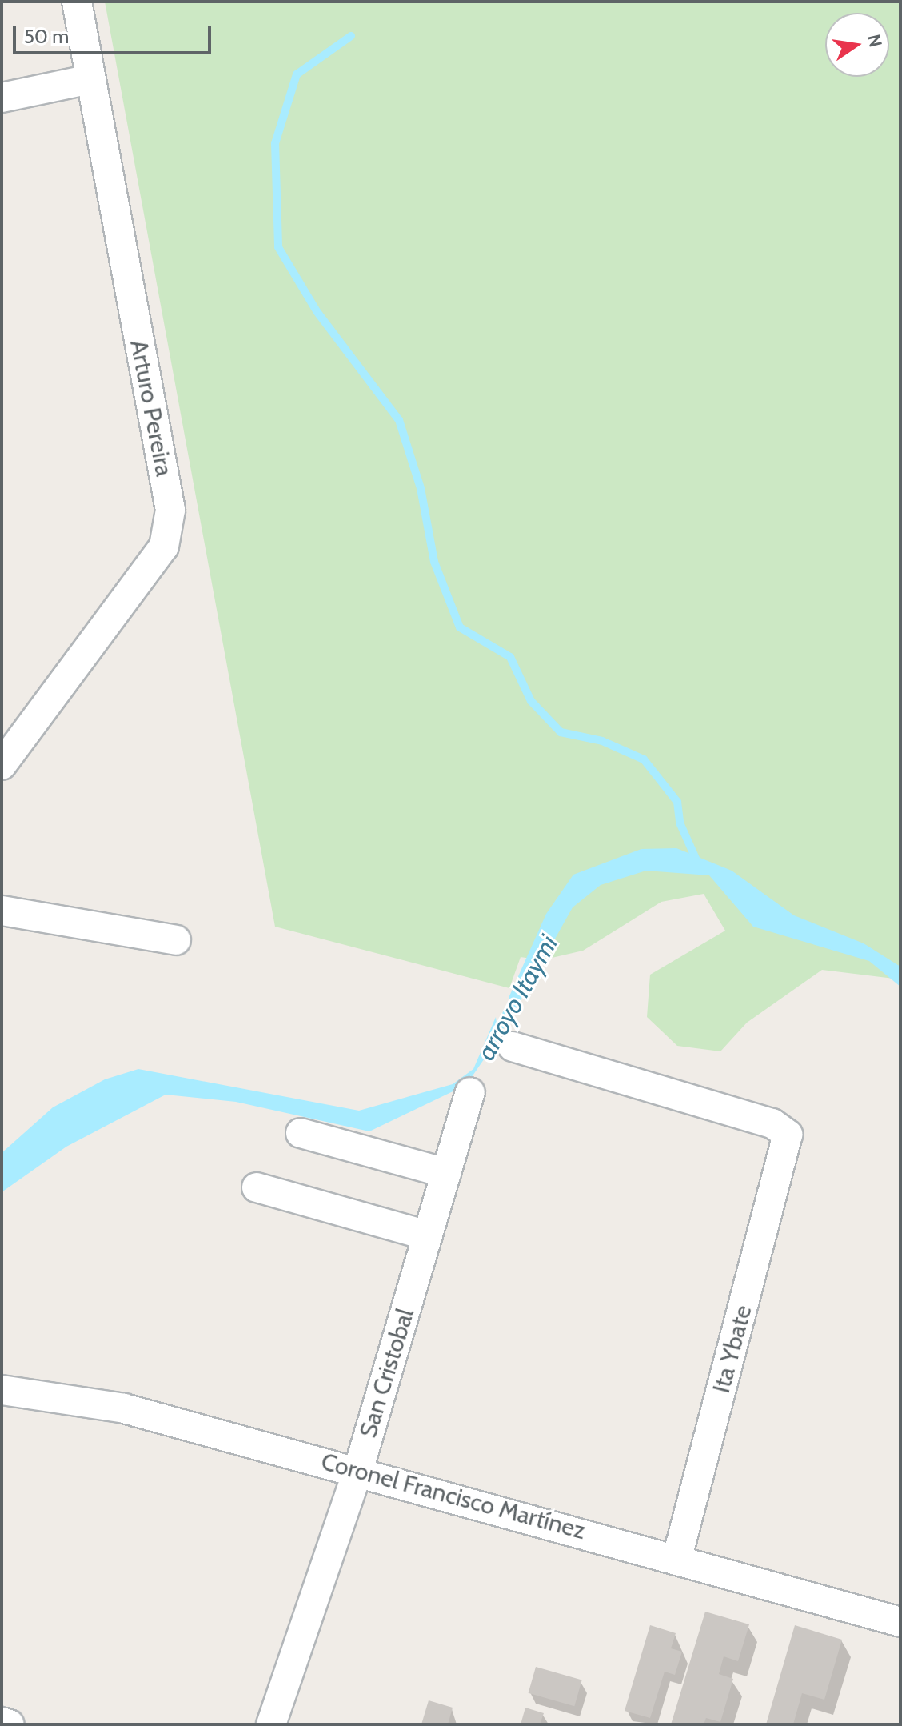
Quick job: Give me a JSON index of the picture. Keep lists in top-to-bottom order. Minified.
{"streets":{"street":["Arturo Pereira","Ita Ybate","San Cristobal","Coronel Francisco Martínez"]},"crossings":[["Ita Ybate","Coronel Francisco Martínez"],["San Cristobal","Coronel Francisco Martínez"]],"water":["arroyo Itaymi"],"scale_bar":"50 m","north":"right"}
